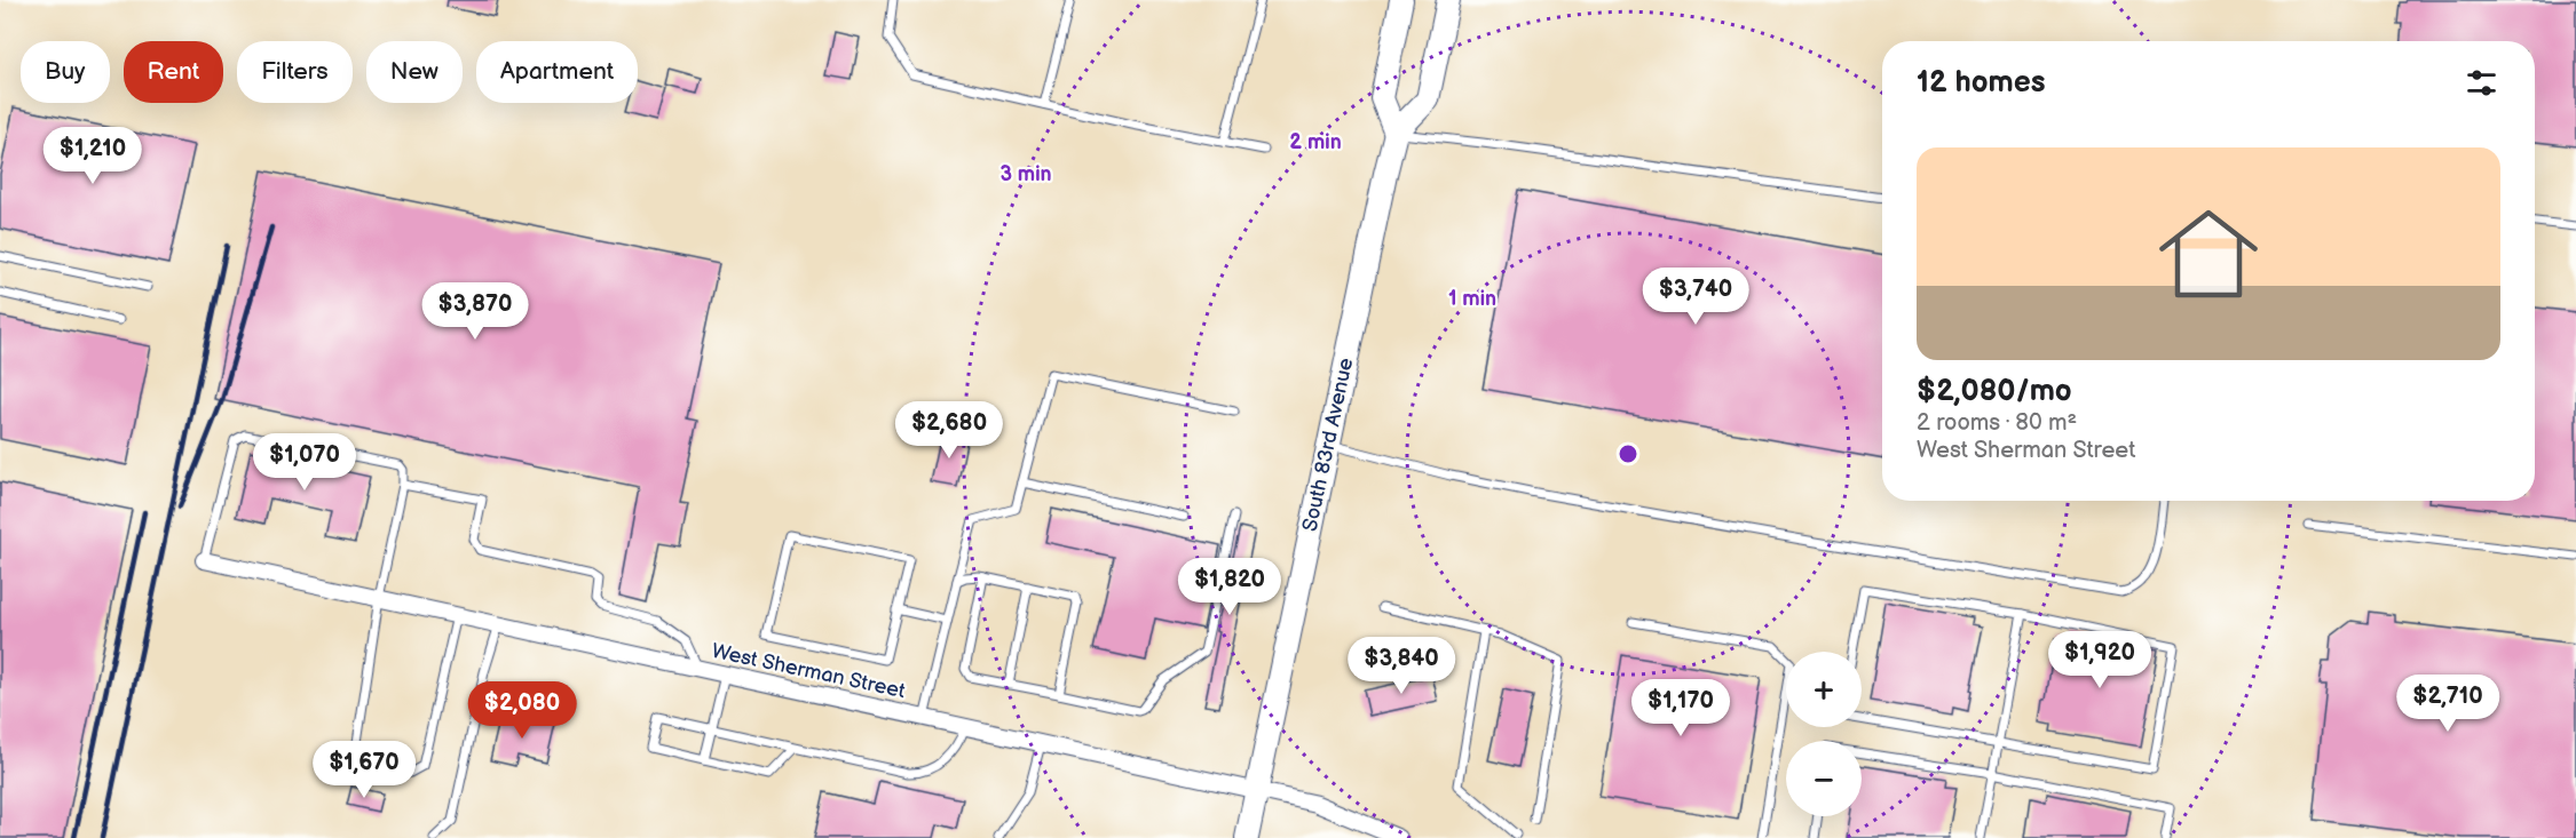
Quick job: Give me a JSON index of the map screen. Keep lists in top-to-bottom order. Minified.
{"streets":{"main road":["South 83rd Avenue"],"street":["West Sherman Street"]},"crossings":[["South 83rd Avenue","West Sherman Street"]],"page":{"chip":["Buy","Rent","Filters","New","Apartment"],"heading":"12 homes","list":[{"name":"$2,080/mo","note":"2 rooms · 80 m² · West Sherman Street"}],"price":["$1,210","$3,740","$3,870","$2,680","$1,070","$1,820","$1,920","$3,840","$2,710","$1,170","$2,080","$1,670"],"map_buttons":["+","−"]},"rings":["2 min","3 min","1 min"]}
